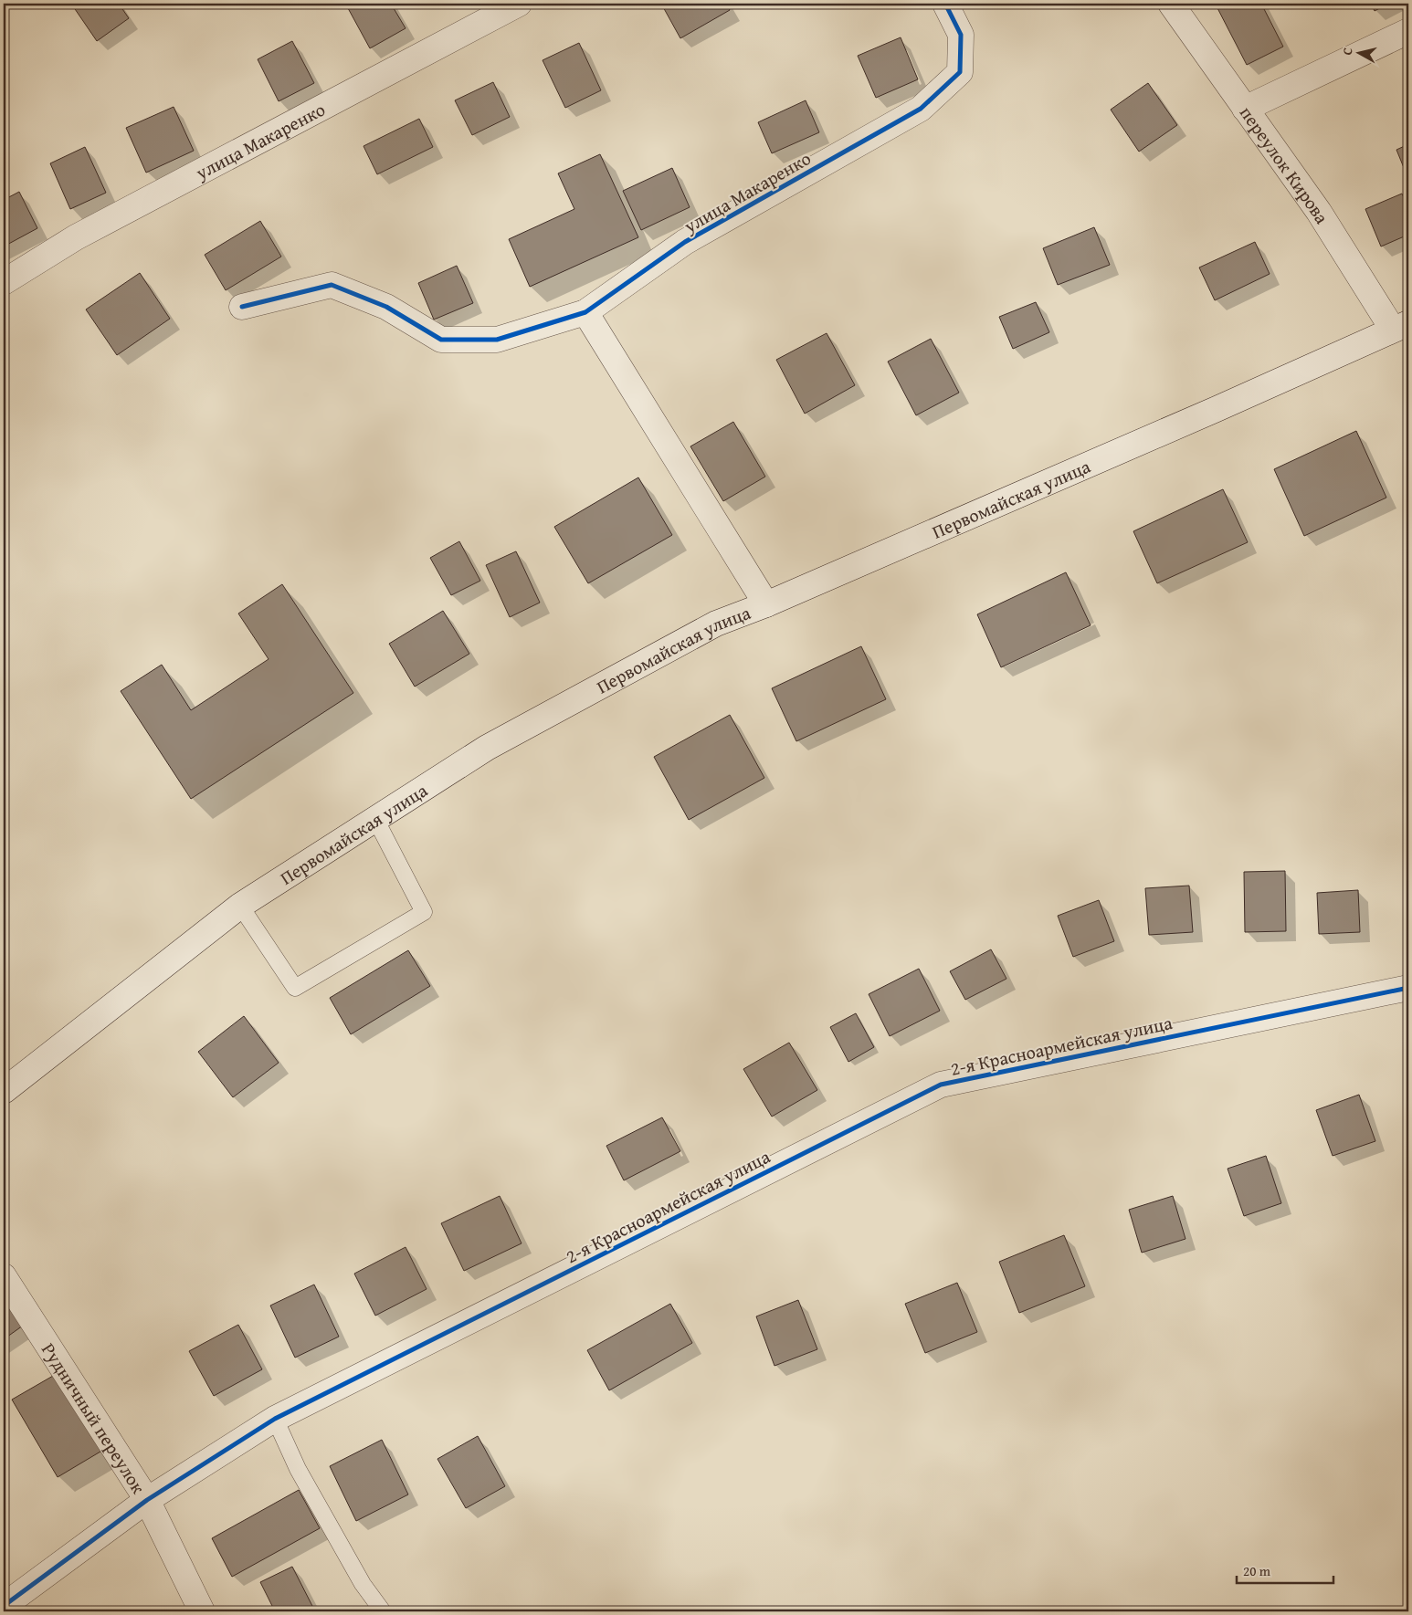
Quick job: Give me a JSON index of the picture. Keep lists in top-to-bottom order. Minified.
{"streets":{"street":["улица Макаренко","переулок Кирова","Первомайская улица","2-я Красноармейская улица","Рудничный переулок"]},"crossings":[["переулок Кирова","Первомайская улица"],["2-я Красноармейская улица","Рудничный переулок"]],"scale_bar":"20 m","north":"left"}
